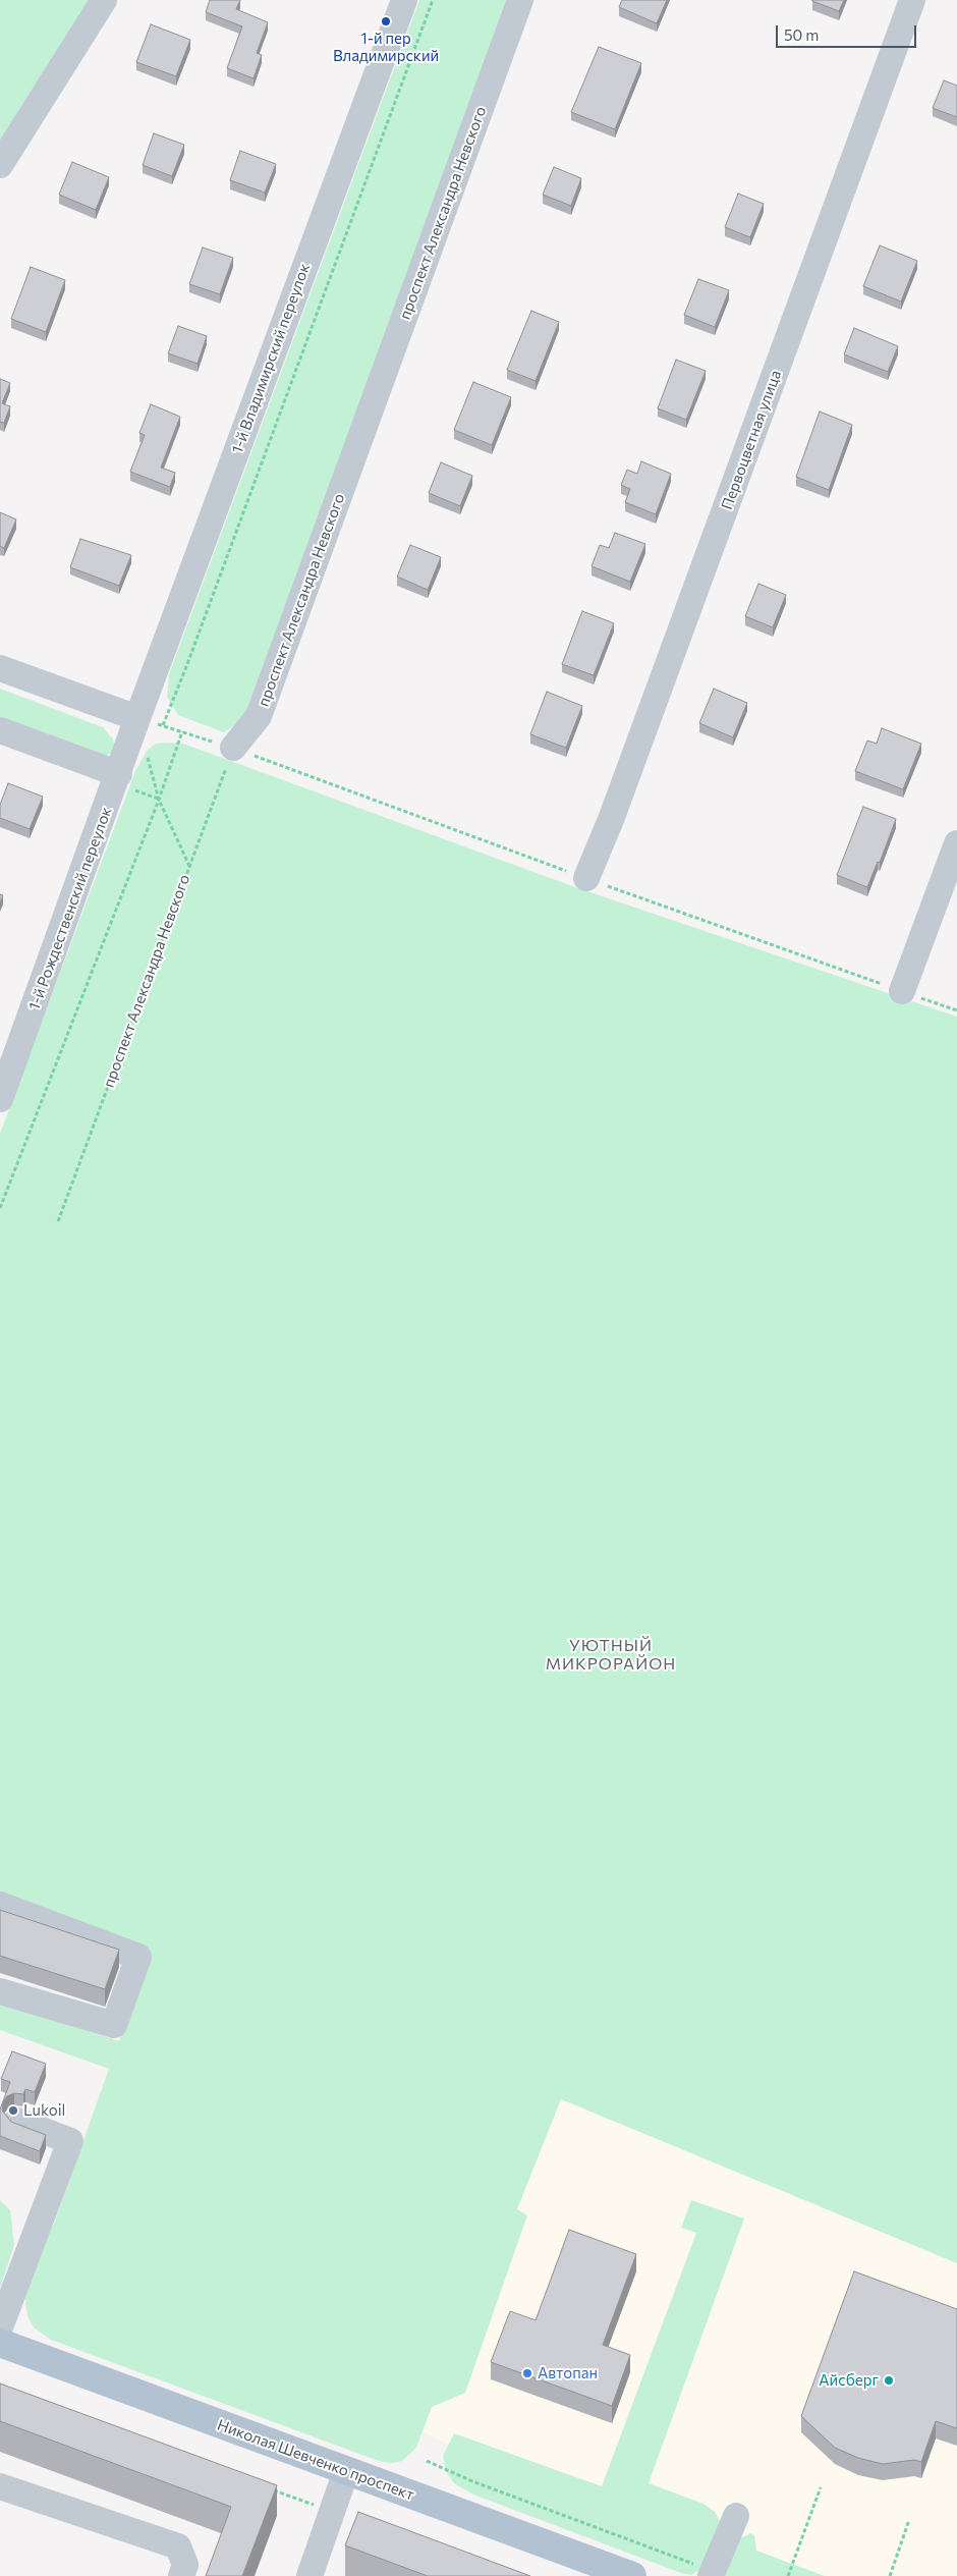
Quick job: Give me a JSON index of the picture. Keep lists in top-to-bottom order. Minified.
{"streets":{"main road":["Николая Шевченко проспект"],"street":["проспект Александра Невского","1-й Владимирский переулок","Первоцветная улица","1-й Рождественский переулок"]},"crossings":[["1-й Владимирский переулок","1-й Рождественский переулок"]],"districts":["УЮТНЫЙ МИКРОРАЙОН"],"places":["1-й пер Владимирский","Lukoil","Автопан","Айсберг"],"scale_bar":"50 m"}
